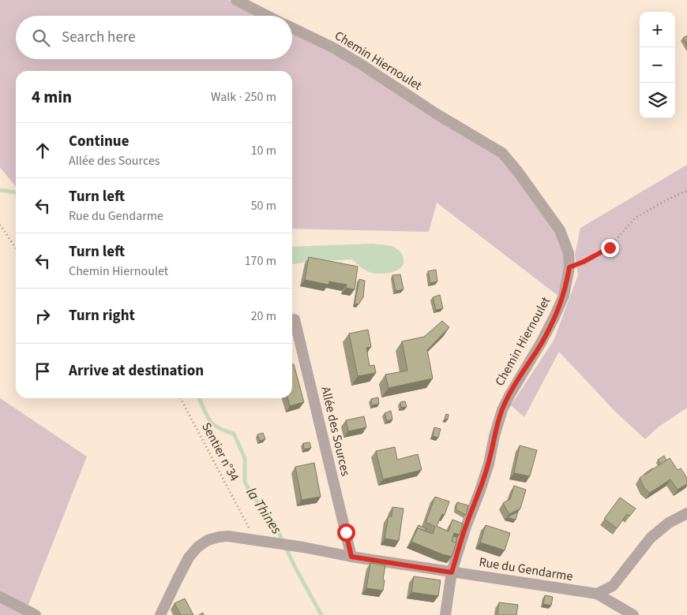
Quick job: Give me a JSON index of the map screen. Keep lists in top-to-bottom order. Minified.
{"streets":{"street":["Chemin Hiernoulet","Allée des Sources","Rue du Gendarme"],"path":["Sentier n°34"]},"crossings":[["Chemin Hiernoulet","Rue du Gendarme"],["Allée des Sources","Rue du Gendarme"],["Sentier n°34","Rue du Gendarme"]],"water":["la Thines"],"page":{"map_buttons":["+","−"],"search":"Search here","heading":["4 min","Walk · 250 m"],"list":[["Continue","Allée des Sources","10 m"],["Turn left","Rue du Gendarme","50 m"],["Turn left","Chemin Hiernoulet","170 m"],["Turn right","20 m"],"Arrive at destination"]}}
